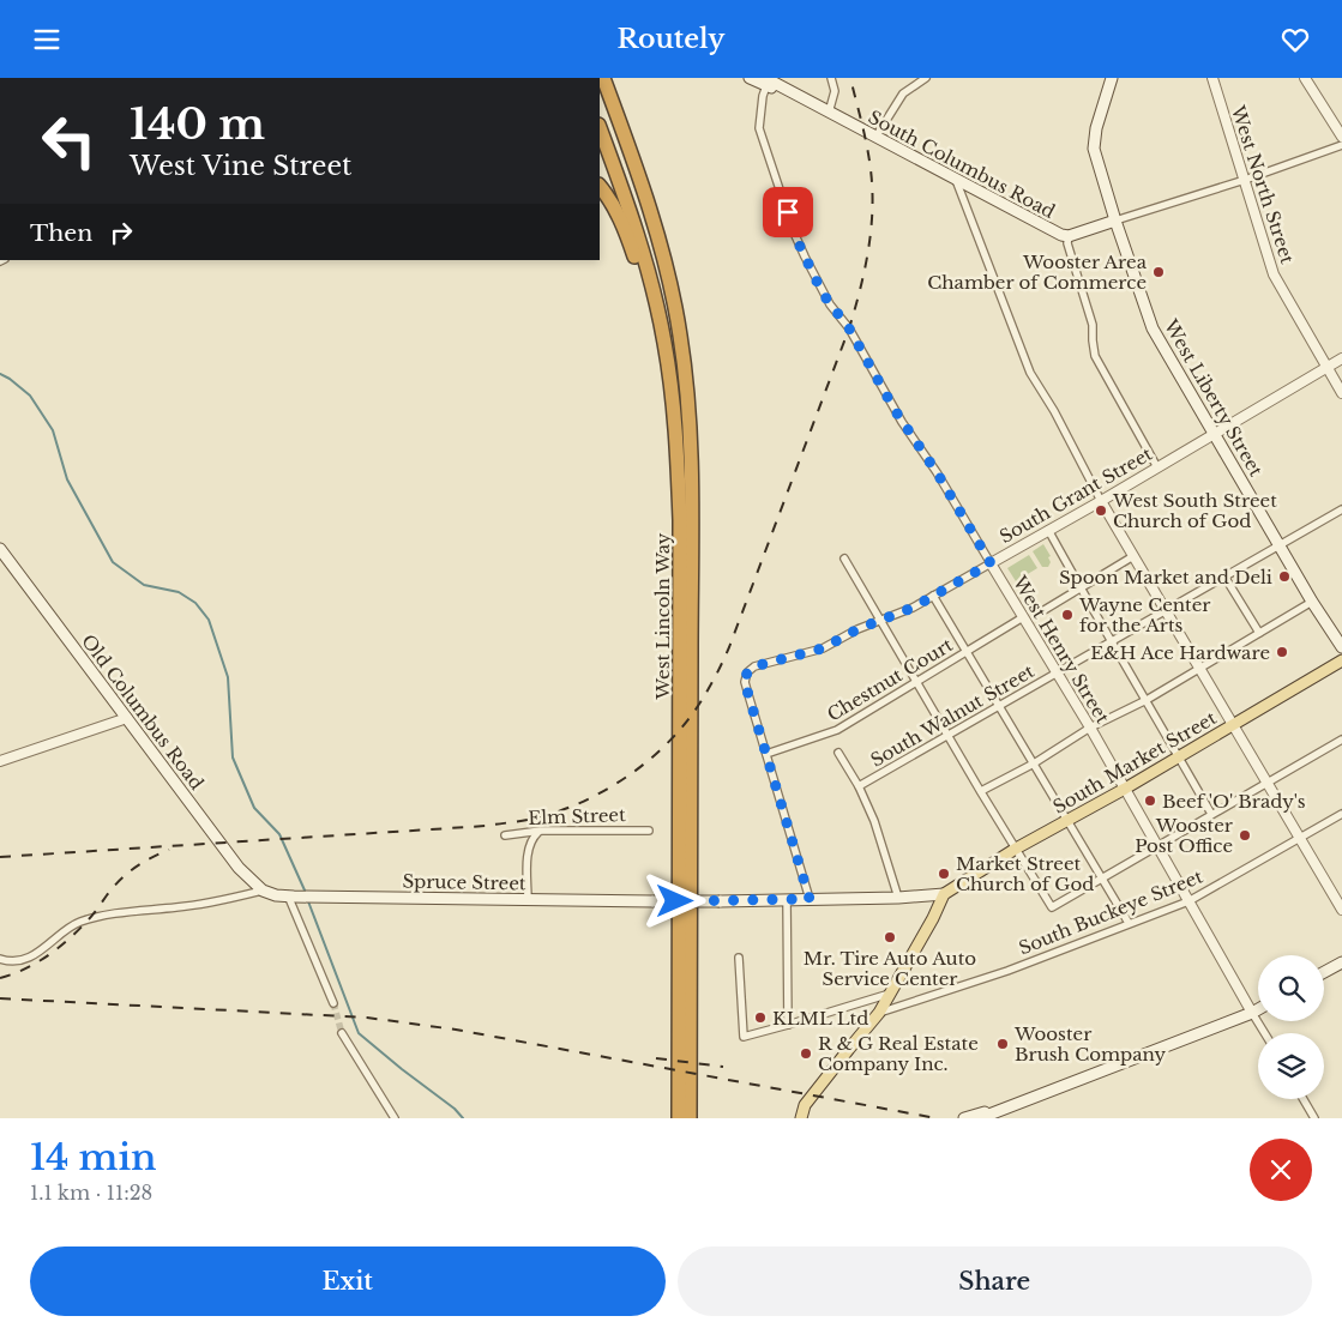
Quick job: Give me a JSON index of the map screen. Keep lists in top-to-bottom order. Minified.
{"streets":{"highway":["West Lincoln Way"],"main road":["South Columbus Road","West Liberty Street","Old Columbus Road","South Market Street","Spruce Street"],"street":["West North Street","South Grant Street","West Henry Street","Chestnut Court","South Walnut Street","Elm Street","South Buckeye Street"]},"crossings":[["South Columbus Road","West Liberty Street"],["South Columbus Road","West Henry Street"],["West North Street","South Grant Street"],["West Liberty Street","South Grant Street"],["West Liberty Street","South Walnut Street"],["South Grant Street","West Henry Street"],["South Grant Street","Chestnut Court"],["South Grant Street","Spruce Street"],["West Henry Street","Chestnut Court"],["West Henry Street","South Walnut Street"],["West Henry Street","South Market Street"],["West Henry Street","South Buckeye Street"],["Old Columbus Road","Spruce Street"],["South Market Street","Spruce Street"]],"places":["Wooster Area Chamber of Commerce","West South Street Church of God","Spoon Market and Deli","Wayne Center for the Arts","E&H Ace Hardware","Beef 'O' Brady's","Wooster Post Office","Market Street Church of God","Mr. Tire Auto Auto Service Center","KLML Ltd","Wooster Brush Company","R & G Real Estate Company Inc."],"page":{"header":"Routely","turn":["140 m","West Vine Street"],"then":"Then","heading":["14 min","1.1 km · 11:28"],"buttons":["Exit","Share"]}}
